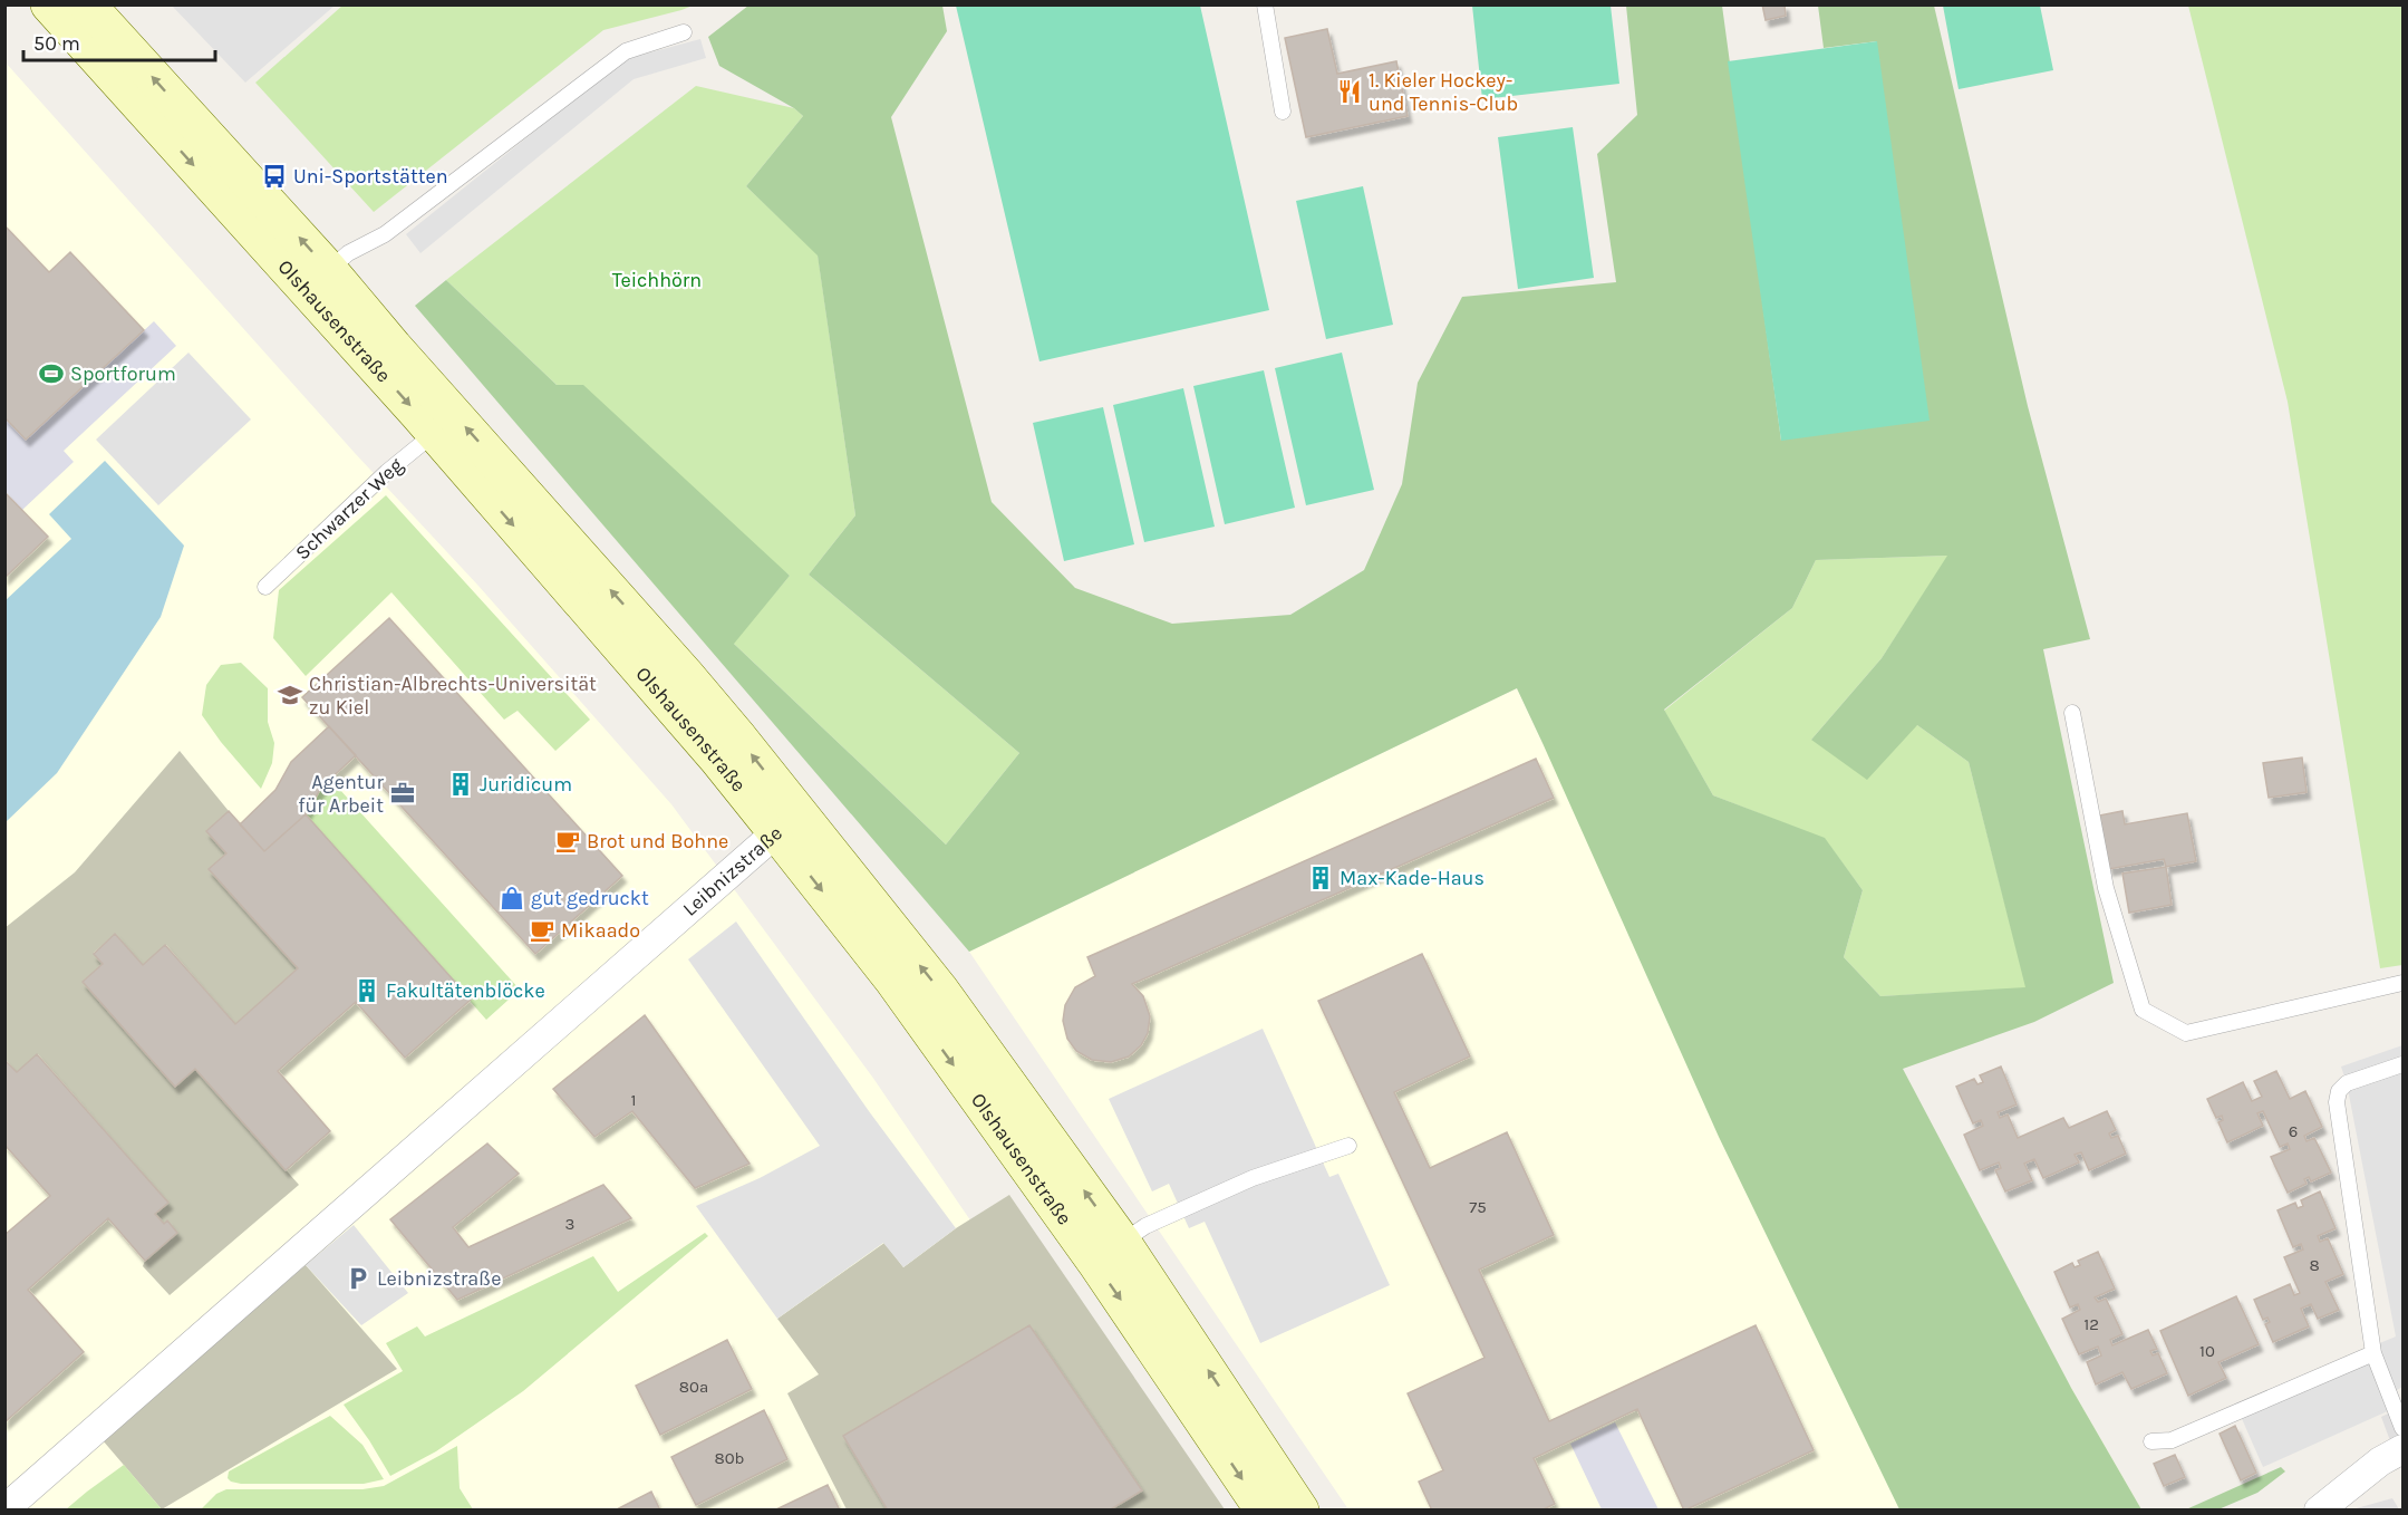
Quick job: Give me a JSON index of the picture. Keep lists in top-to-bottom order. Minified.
{"streets":{"street":["Olshausenstraße","Leibnizstraße"],"lane":["Schwarzer Weg"]},"crossings":[["Olshausenstraße","Schwarzer Weg"],["Olshausenstraße","Leibnizstraße"]],"parks":["Teichhörn"],"places":{"restaurant":["1. Kieler Hockey- und Tennis-Club"],"bus stop":["Uni-Sportstätten"],"sports":["Sportforum"],"school or university":["Christian-Albrechts-Universität zu Kiel"],"building":["Juridicum","Max-Kade-Haus","Fakultätenblöcke"],"office":["Agentur für Arbeit"],"cafe":["Brot und Bohne","Mikaado"],"shop":["gut gedruckt"],"parking":["Leibnizstraße"]},"house_numbers":["1","6","75","3","8","12","10","80a","80b"],"scale_bar":"50 m"}
